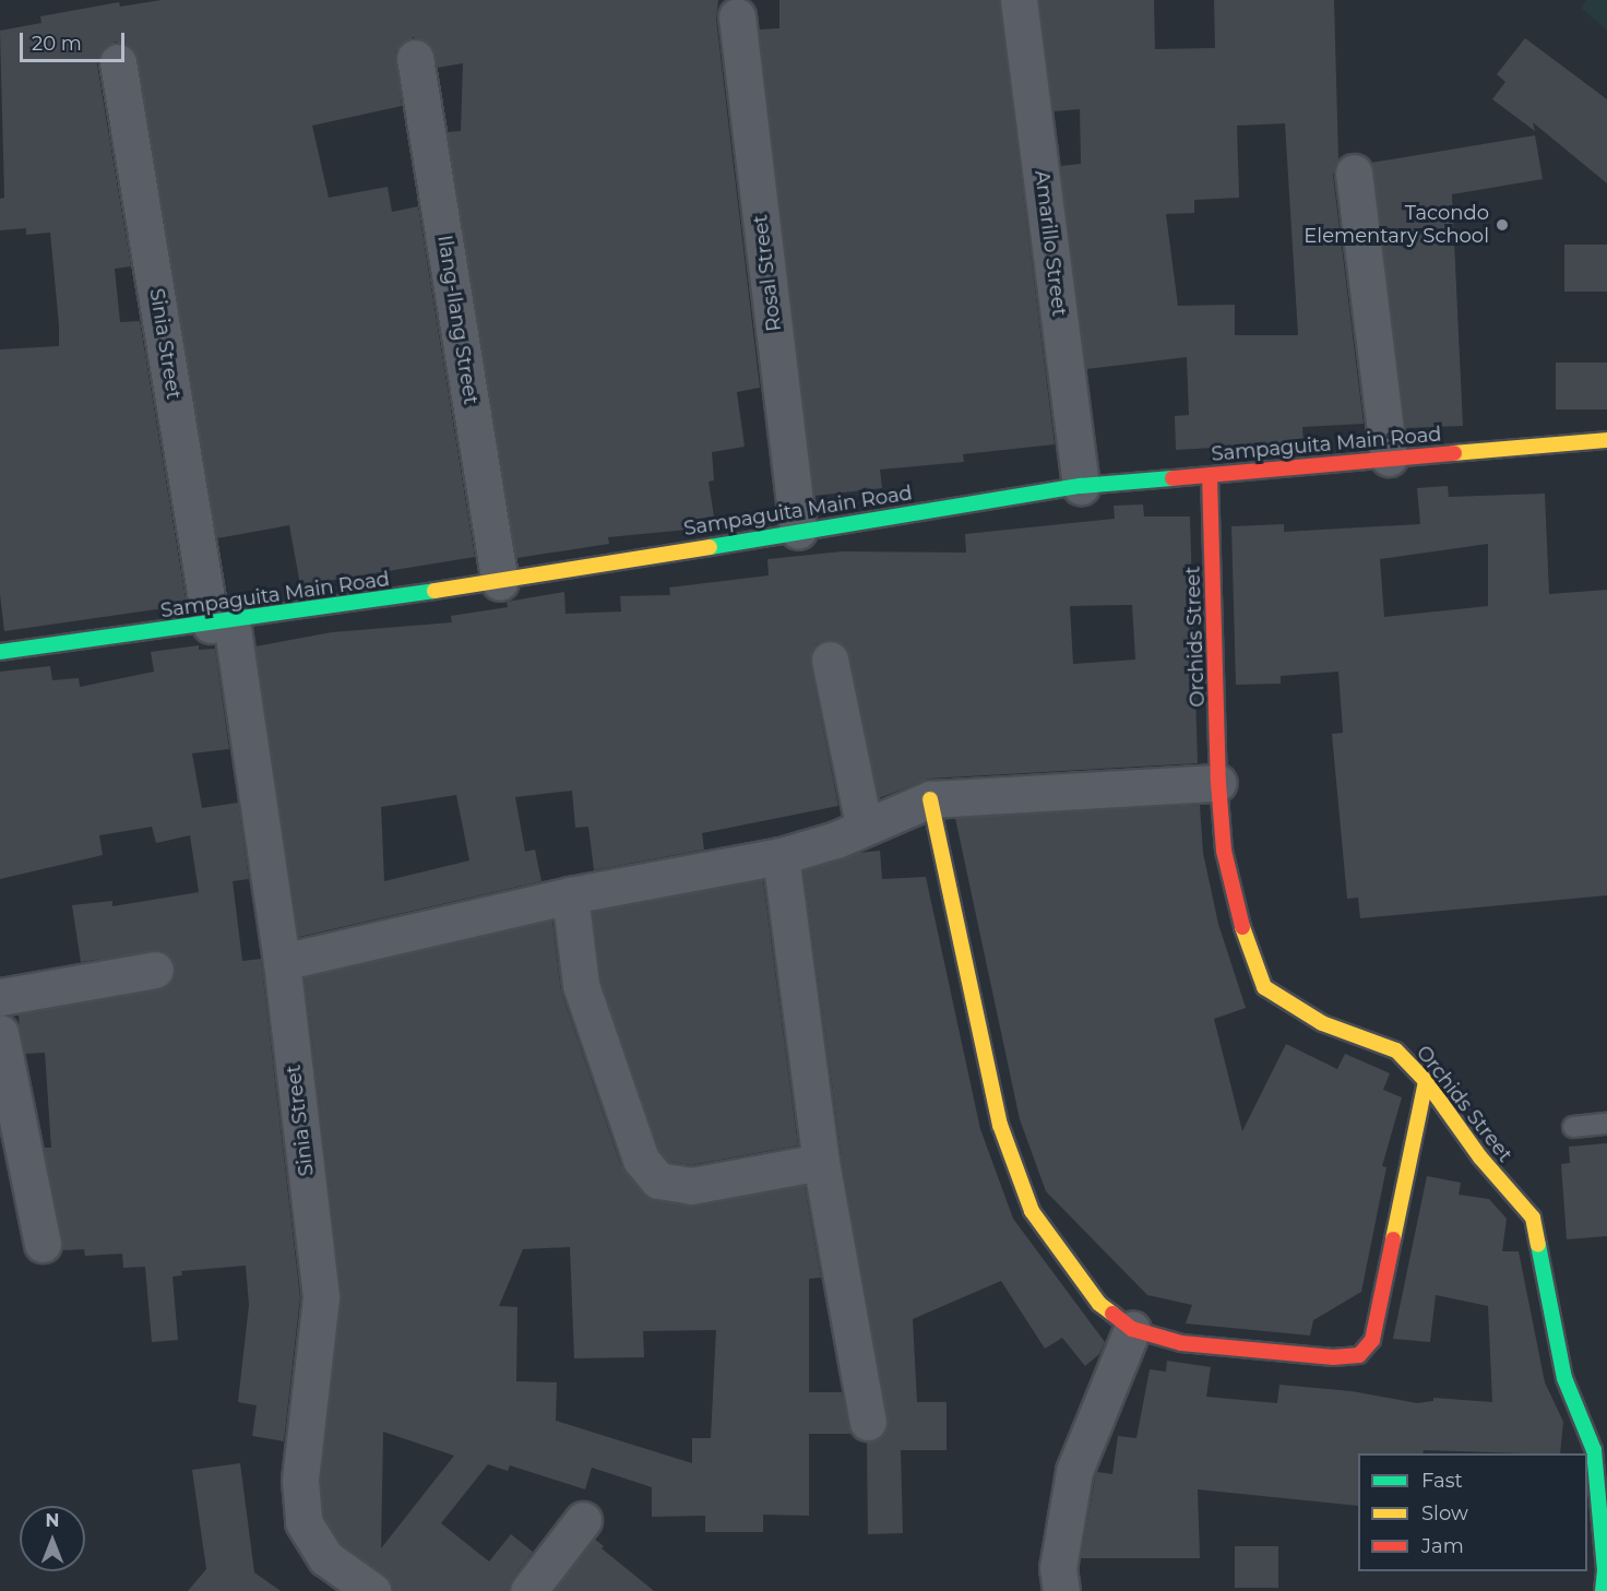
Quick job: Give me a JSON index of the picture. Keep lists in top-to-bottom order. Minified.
{"streets":{"street":["Amarillo Street","Rosal Street","Ilang-Ilang Street","Sinia Street","Sampaguita Main Road","Orchids Street"]},"crossings":[["Amarillo Street","Sampaguita Main Road"],["Rosal Street","Sampaguita Main Road"],["Ilang-Ilang Street","Sampaguita Main Road"],["Sinia Street","Sampaguita Main Road"],["Sampaguita Main Road","Orchids Street"]],"places":["Tacondo Elementary School"],"legend":["Fast","Slow","Jam"],"scale_bar":"20 m","north":"top"}
